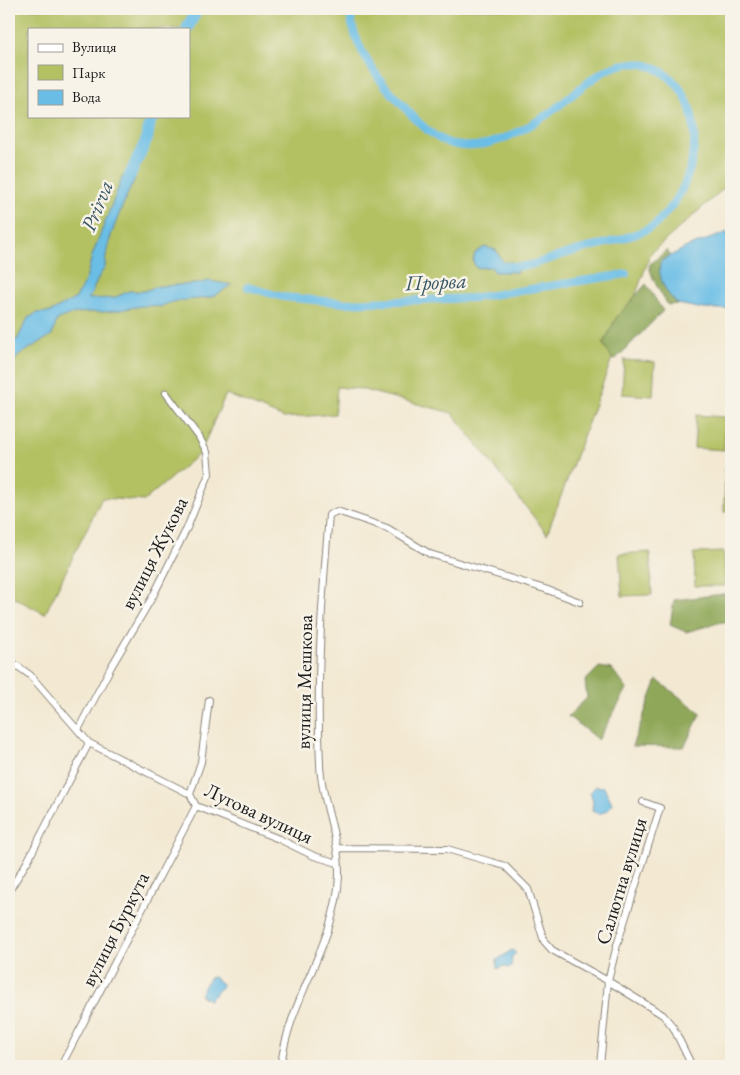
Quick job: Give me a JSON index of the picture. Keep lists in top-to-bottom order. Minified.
{"streets":{"street":["вулиця Жукова","вулиця Мешкова","Лугова вулиця","Салютна вулиця","вулиця Буркута"]},"crossings":[["вулиця Жукова","Лугова вулиця"],["вулиця Мешкова","Лугова вулиця"],["вулиця Мешкова","Салютна вулиця"],["Лугова вулиця","вулиця Буркута"]],"water":["Prirva","Прорва"],"legend":["Вулиця","Парк","Вода"]}
